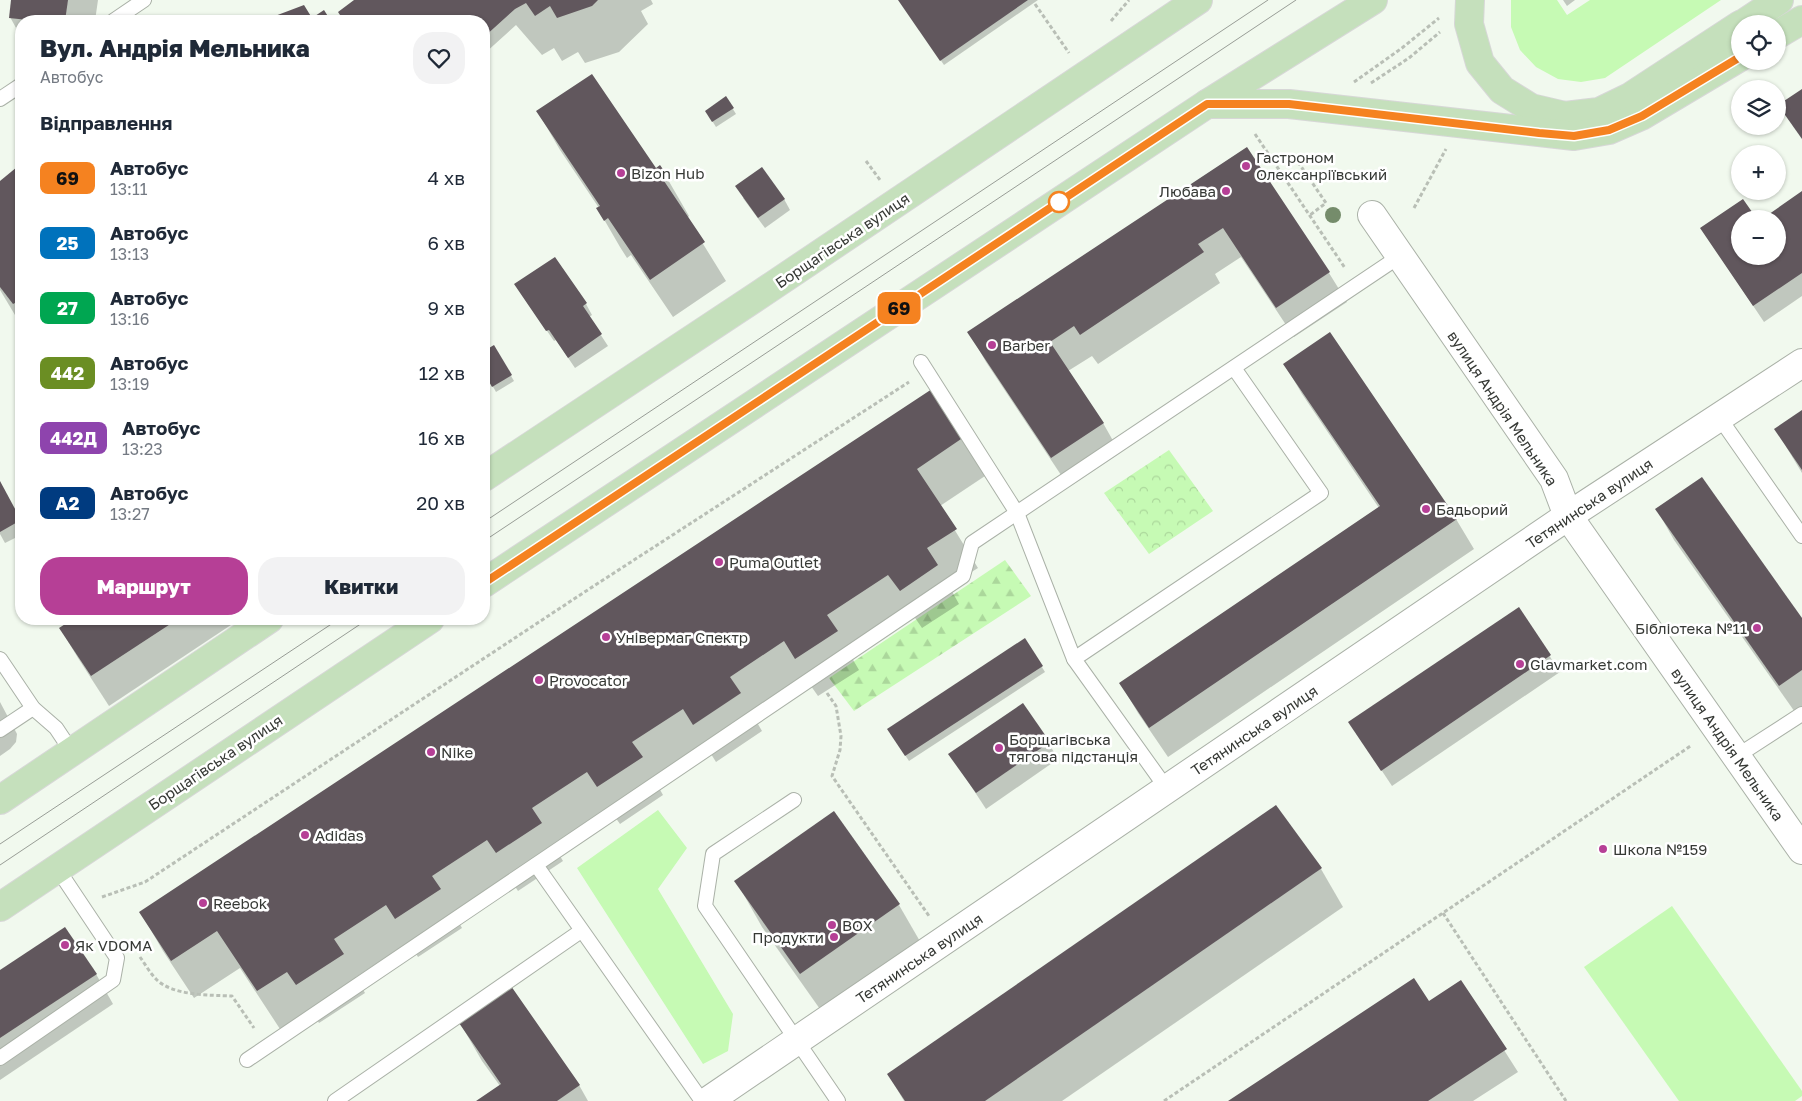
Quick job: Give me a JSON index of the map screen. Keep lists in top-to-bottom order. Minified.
{"streets":{"main road":["Борщагівська вулиця"],"street":["вулиця Андрія Мельника","Тетянинська вулиця"]},"crossings":[["вулиця Андрія Мельника","Тетянинська вулиця"]],"places":["Гастроном Олексанріївський","Bizon Hub","Любава","Barber","Бадьорий","Puma Outlet","Бібліотека №11","Універмаг Спектр","Glavmarket.com","Provocator","Борщагівська тягова підстанція","Nike","Adidas","Школа №159","Reebok","BOX","Продукти","Як VDOMA"],"lines":["bus line 69"],"page":{"on_map":"69","map_buttons":["+","−"],"heading":[["Вул. Андрія Мельника","Автобус"],"Відправлення"],"list":[{"mark":"69","name":"Автобус","note":"13:11","value":"4 хв"},{"mark":"25","name":"Автобус","note":"13:13","value":"6 хв"},{"mark":"27","name":"Автобус","note":"13:16","value":"9 хв"},{"mark":"442","name":"Автобус","note":"13:19","value":"12 хв"},{"mark":"442Д","name":"Автобус","note":"13:23","value":"16 хв"},{"mark":"А2","name":"Автобус","note":"13:27","value":"20 хв"}],"buttons":["Маршрут","Квитки"]}}
